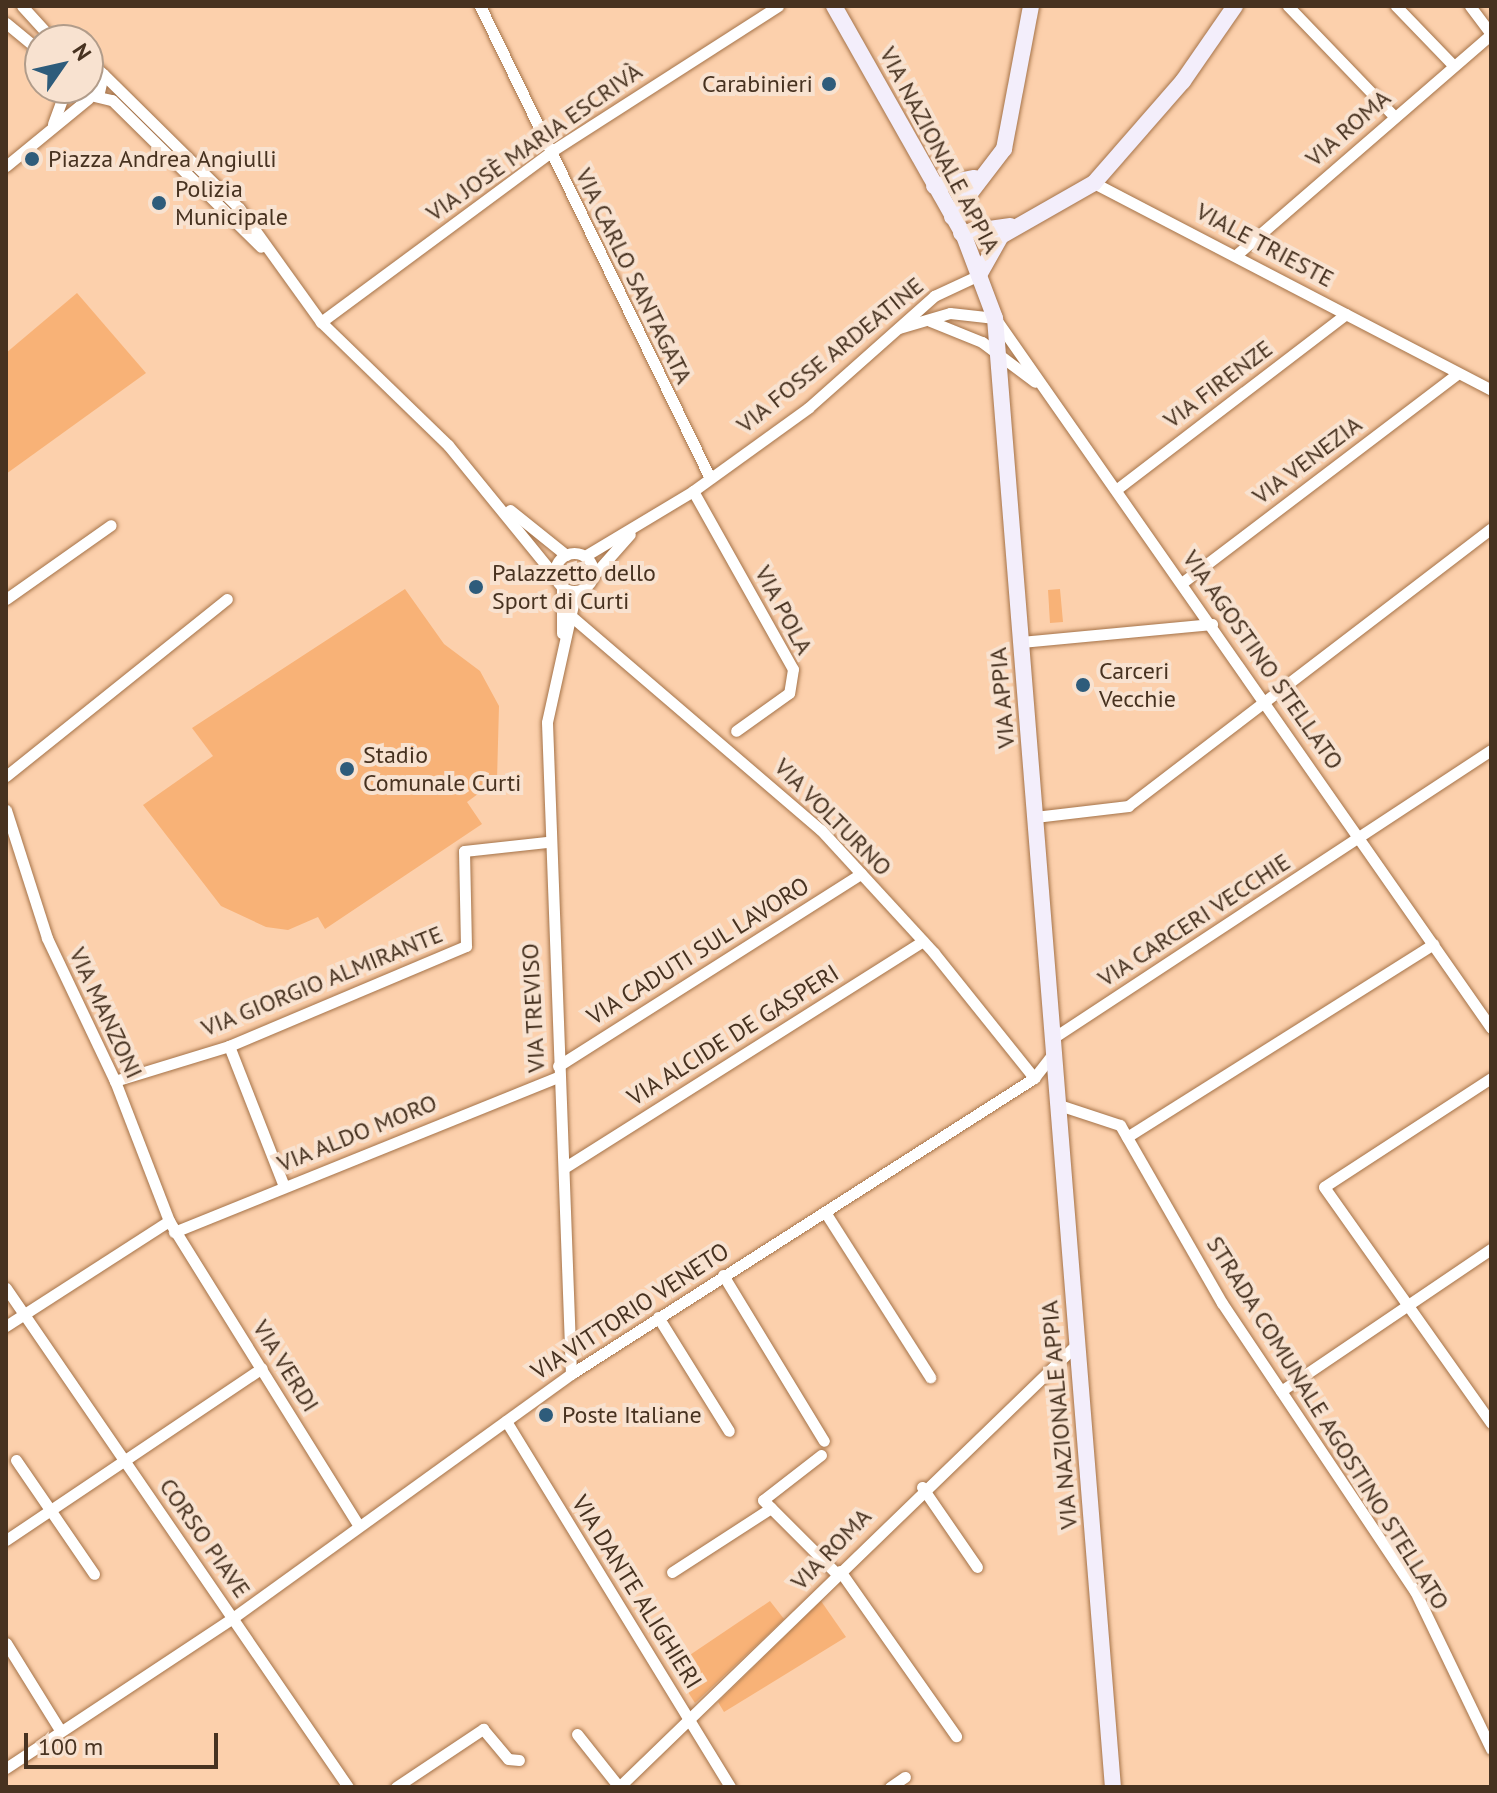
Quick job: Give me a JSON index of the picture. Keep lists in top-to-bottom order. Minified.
{"streets":{"main road":["VIA NAZIONALE APPIA","VIA APPIA"],"street":["VIA ROMA","VIA JOSÈ MARIA ESCRIVÀ","VIALE TRIESTE","VIA CARLO SANTAGATA","VIA FOSSE ARDEATINE","VIA FIRENZE","VIA VENEZIA","VIA POLA","VIA AGOSTINO STELLATO","VIA VOLTURNO","VIA CARCERI VECCHIE","VIA CADUTI SUL LAVORO","VIA GIORGIO ALMIRANTE","VIA TREVISO","VIA MANZONI","VIA ALCIDE DE GASPERI","VIA ALDO MORO","VIA VITTORIO VENETO","VIA VERDI","STRADA COMUNALE AGOSTINO STELLATO","CORSO PIAVE","VIA DANTE ALIGHIERI"]},"crossings":[["VIA ROMA","VIA NAZIONALE APPIA"],["VIA ROMA","VIALE TRIESTE"],["VIA ROMA","VIA DANTE ALIGHIERI"],["VIA JOSÈ MARIA ESCRIVÀ","VIA CARLO SANTAGATA"],["VIA NAZIONALE APPIA","VIA FOSSE ARDEATINE"],["VIA NAZIONALE APPIA","VIA APPIA"],["VIA NAZIONALE APPIA","VIA CARCERI VECCHIE"],["VIA NAZIONALE APPIA","VIA VITTORIO VENETO"],["VIA NAZIONALE APPIA","STRADA COMUNALE AGOSTINO STELLATO"],["VIALE TRIESTE","VIA FIRENZE"],["VIALE TRIESTE","VIA VENEZIA"],["VIA CARLO SANTAGATA","VIA FOSSE ARDEATINE"],["VIA FOSSE ARDEATINE","VIA POLA"],["VIA FOSSE ARDEATINE","VIA APPIA"],["VIA FOSSE ARDEATINE","VIA TREVISO"],["VIA FIRENZE","VIA AGOSTINO STELLATO"],["VIA VENEZIA","VIA AGOSTINO STELLATO"],["VIA AGOSTINO STELLATO","VIA APPIA"],["VIA AGOSTINO STELLATO","VIA CARCERI VECCHIE"],["VIA APPIA","VIA CARCERI VECCHIE"],["VIA APPIA","VIA VITTORIO VENETO"],["VIA VOLTURNO","VIA CADUTI SUL LAVORO"],["VIA VOLTURNO","VIA TREVISO"],["VIA VOLTURNO","VIA ALCIDE DE GASPERI"],["VIA VOLTURNO","VIA VITTORIO VENETO"],["VIA CARCERI VECCHIE","VIA VITTORIO VENETO"],["VIA CADUTI SUL LAVORO","VIA TREVISO"],["VIA CADUTI SUL LAVORO","VIA ALDO MORO"],["VIA GIORGIO ALMIRANTE","VIA TREVISO"],["VIA GIORGIO ALMIRANTE","VIA MANZONI"],["VIA TREVISO","VIA ALCIDE DE GASPERI"],["VIA TREVISO","VIA ALDO MORO"],["VIA TREVISO","VIA VITTORIO VENETO"],["VIA MANZONI","VIA ALDO MORO"],["VIA MANZONI","VIA VERDI"],["VIA ALDO MORO","VIA VERDI"],["VIA ALDO MORO","CORSO PIAVE"],["VIA VITTORIO VENETO","VIA VERDI"],["VIA VITTORIO VENETO","CORSO PIAVE"],["VIA VITTORIO VENETO","VIA DANTE ALIGHIERI"]],"places":["Carabinieri","Piazza Andrea Angiulli","Polizia Municipale","Palazzetto dello Sport di Curti","Carceri Vecchie","Stadio Comunale Curti","Poste Italiane"],"scale_bar":"100 m","north":"top right"}
